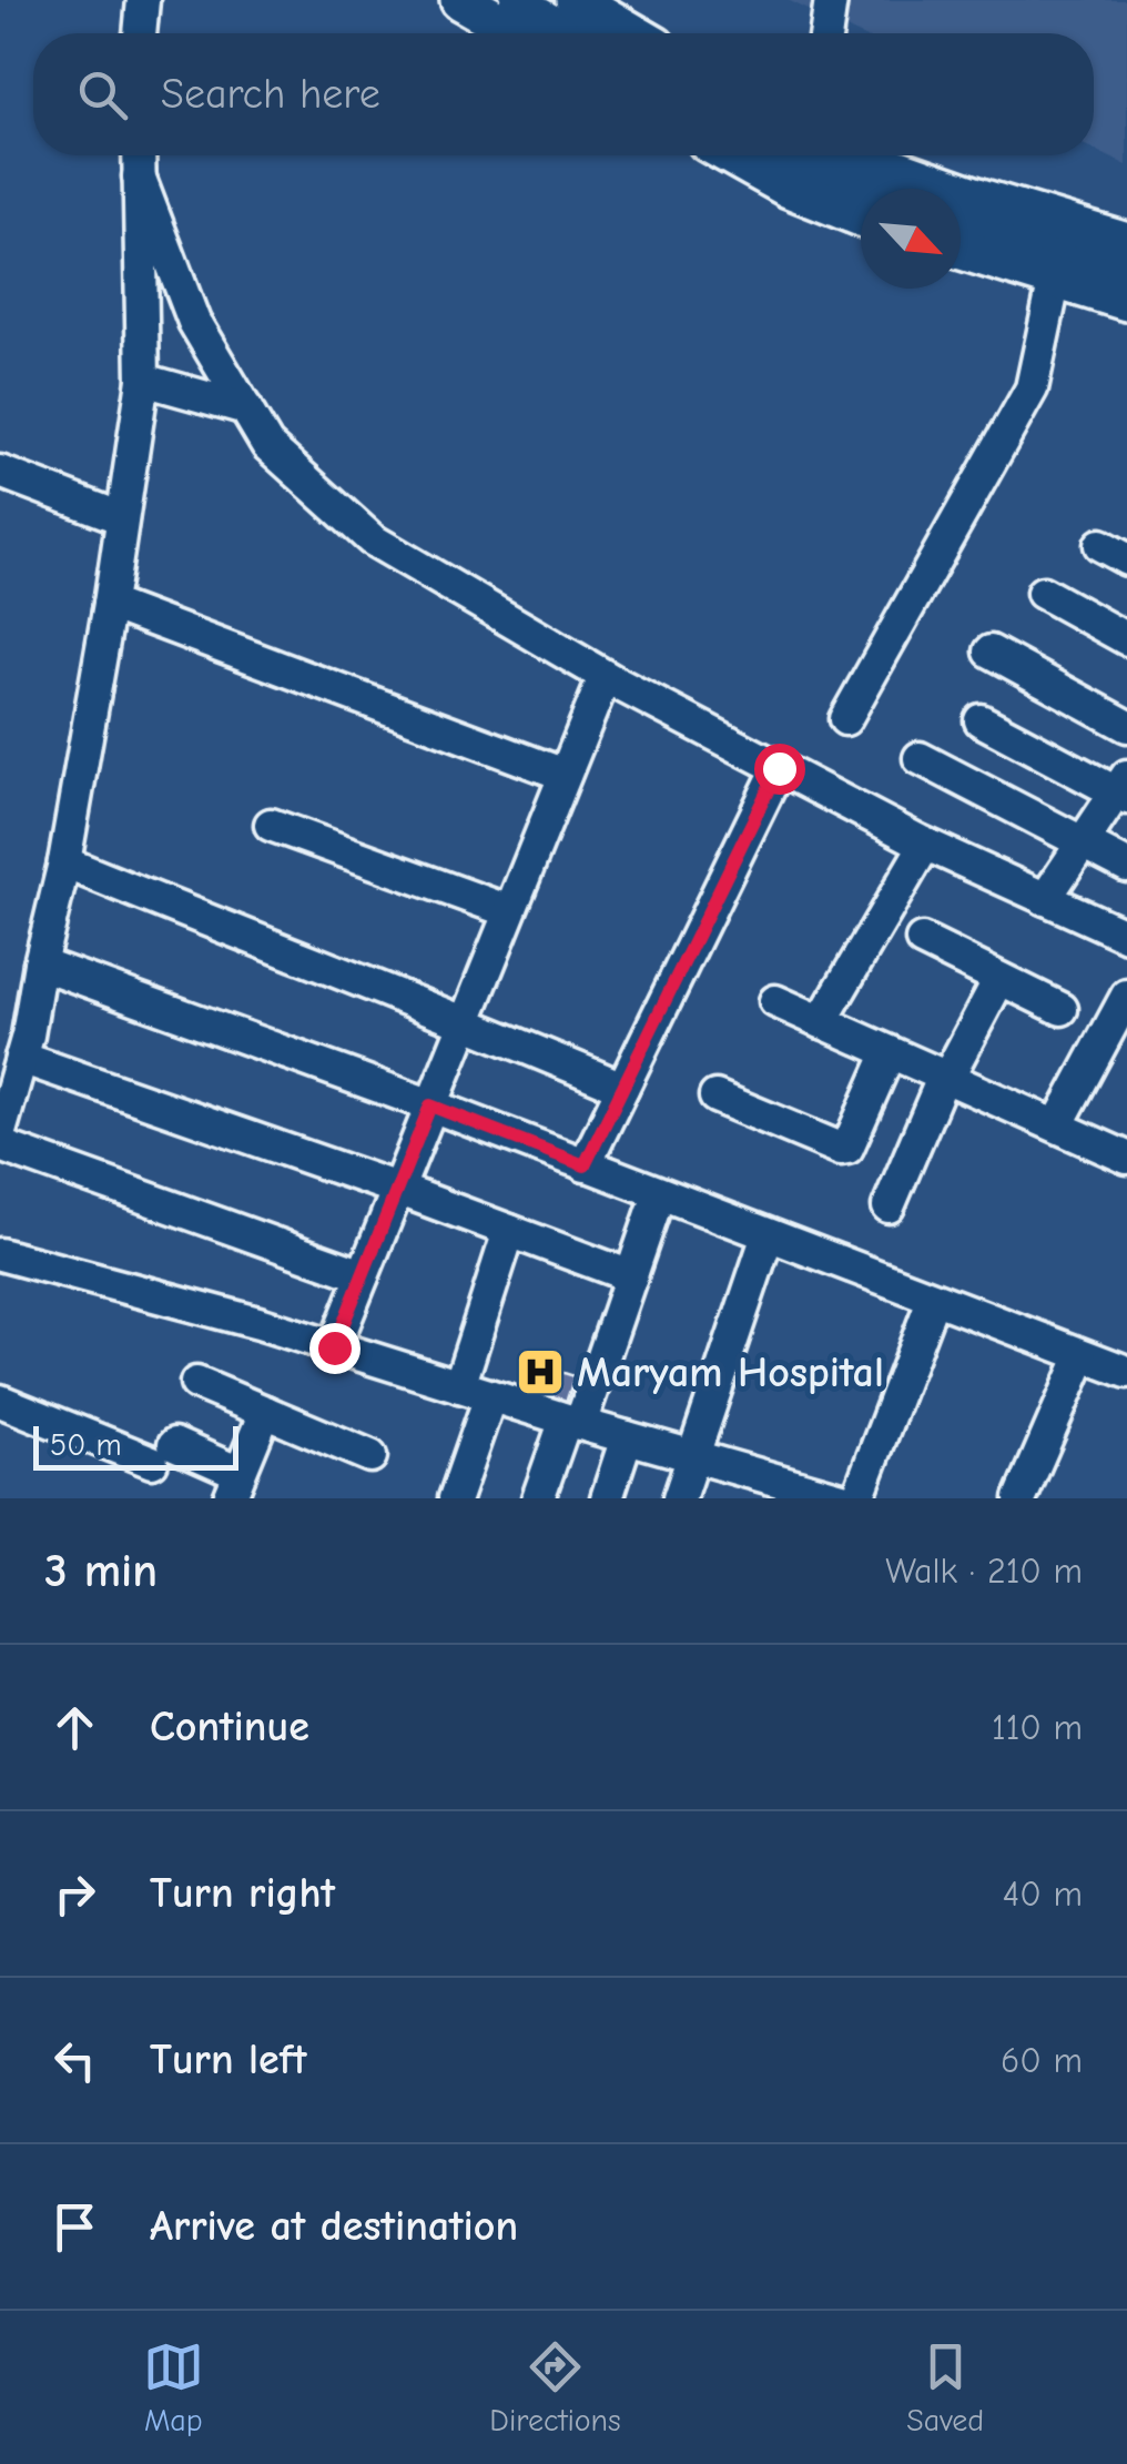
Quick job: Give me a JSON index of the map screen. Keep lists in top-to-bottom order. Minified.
{"places":{"hospital":["Maryam Hospital"]},"scale_bar":"50 m","north":"bottom right","page":{"search":"Search here","scale":"50 m","heading":["3 min","Walk · 210 m"],"list":[["Continue","110 m"],["Turn right","40 m"],["Turn left","60 m"],"Arrive at destination"],"nav":["Map","Directions","Saved"]}}
